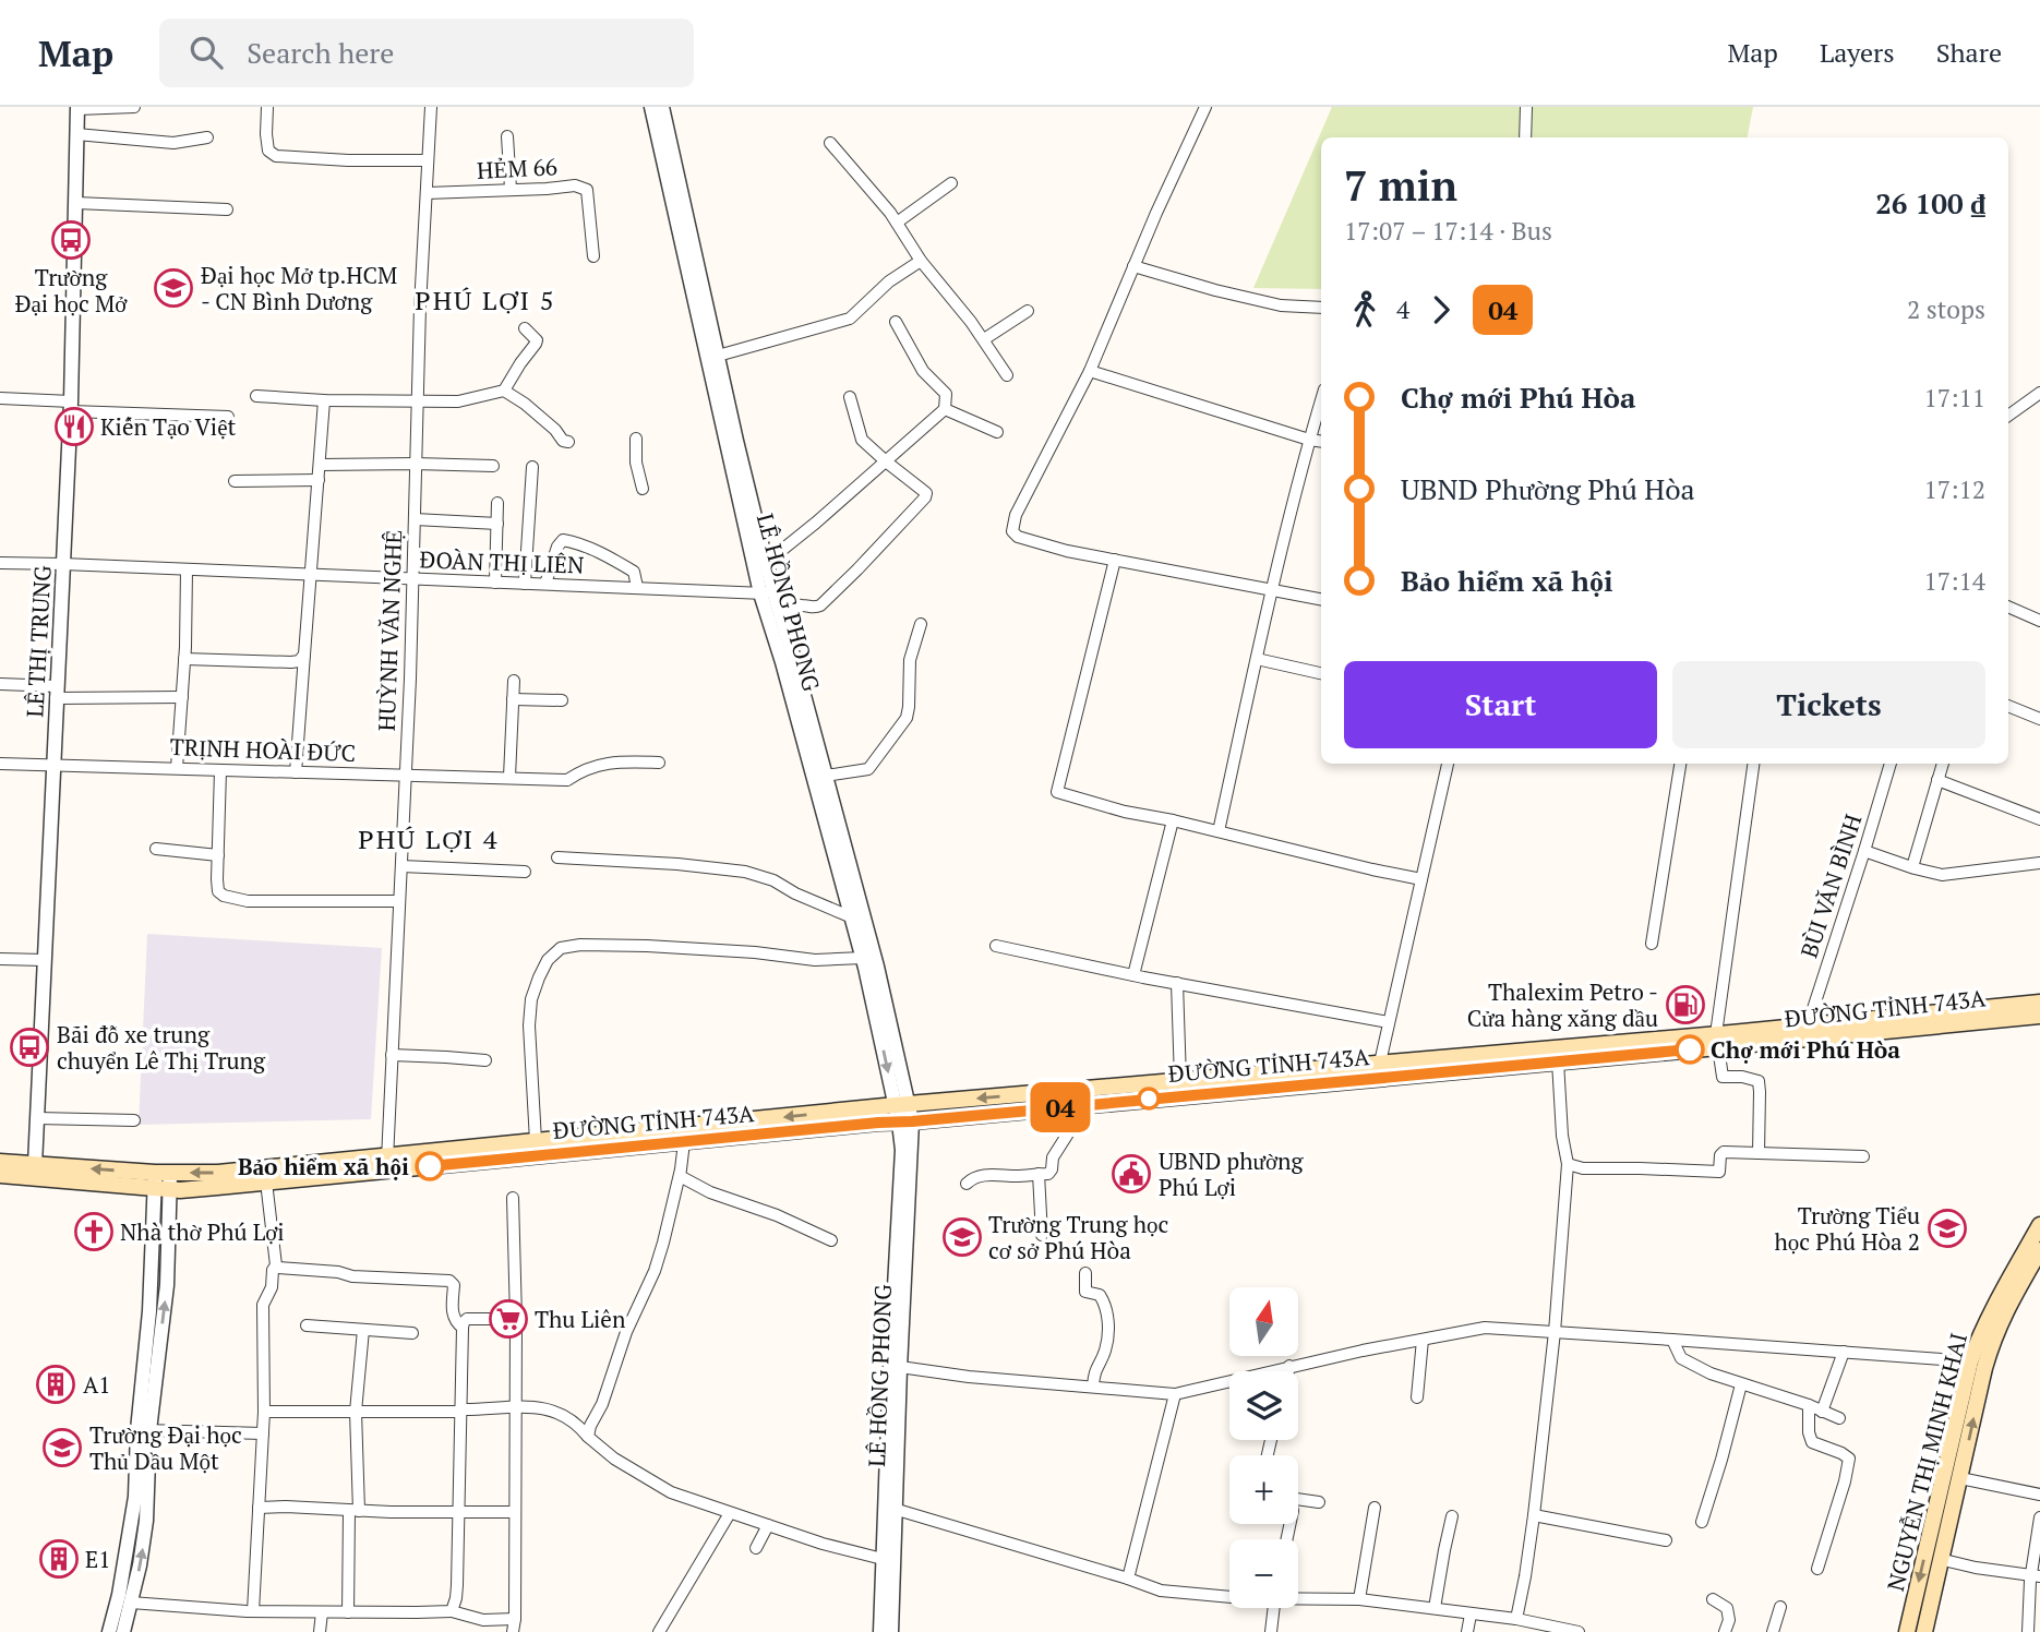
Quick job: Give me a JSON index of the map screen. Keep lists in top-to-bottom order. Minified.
{"streets":{"main road":["ĐƯỜNG TỈNH 743A","NGUYỄN THỊ MINH KHAI"],"street":["HẺM 66","ĐOÀN THỊ LIÊN","LÊ HỒNG PHONG","HUỲNH VĂN NGHỆ","LÊ THỊ TRUNG","TRỊNH HOÀI ĐỨC","BÙI VĂN BÌNH"]},"crossings":[["HẺM 66","HUỲNH VĂN NGHỆ"],["ĐOÀN THỊ LIÊN","LÊ HỒNG PHONG"],["ĐOÀN THỊ LIÊN","HUỲNH VĂN NGHỆ"],["ĐOÀN THỊ LIÊN","LÊ THỊ TRUNG"],["LÊ HỒNG PHONG","ĐƯỜNG TỈNH 743A"],["HUỲNH VĂN NGHỆ","TRỊNH HOÀI ĐỨC"],["HUỲNH VĂN NGHỆ","ĐƯỜNG TỈNH 743A"],["LÊ THỊ TRUNG","TRỊNH HOÀI ĐỨC"],["LÊ THỊ TRUNG","ĐƯỜNG TỈNH 743A"],["BÙI VĂN BÌNH","ĐƯỜNG TỈNH 743A"]],"districts":["PHÚ LỢI 5","PHÚ LỢI 4"],"places":{"bus stop":["Trường Đại học Mở","Bãi đỗ xe trung chuyển Lê Thị Trung"],"school or university":["Đại học Mở tp.HCM - CN Bình Dương","Trường Tiểu học Phú Hòa 2","Trường Trung học cơ sở Phú Hòa","Trường Đại học Thủ Dầu Một"],"restaurant":["Kiến Tạo Việt"],"fuel station":["Thalexim Petro - Cửa hàng xăng dầu"],"other":["Chợ mới Phú Hòa","Bảo hiểm xã hội"],"public building":["UBND phường Phú Lợi"],"church":["Nhà thờ Phú Lợi"],"supermarket":["Thu Liên"],"building":["A1","E1"]},"lines":["bus line 04"],"north":"top","page":{"header":"Map","search":"Search here","nav":["Map","Layers","Share"],"on_map":"04","heading":["7 min","17:07 – 17:14 · Bus","26 100 ₫"],"legs":["4","04","2 stops"],"list":[{"name":"Chợ mới Phú Hòa","value":"17:11"},{"name":"UBND Phường Phú Hòa","value":"17:12"},{"name":"Bảo hiểm xã hội","value":"17:14"}],"buttons":["Start","Tickets"],"map_buttons":["+","−"]}}
